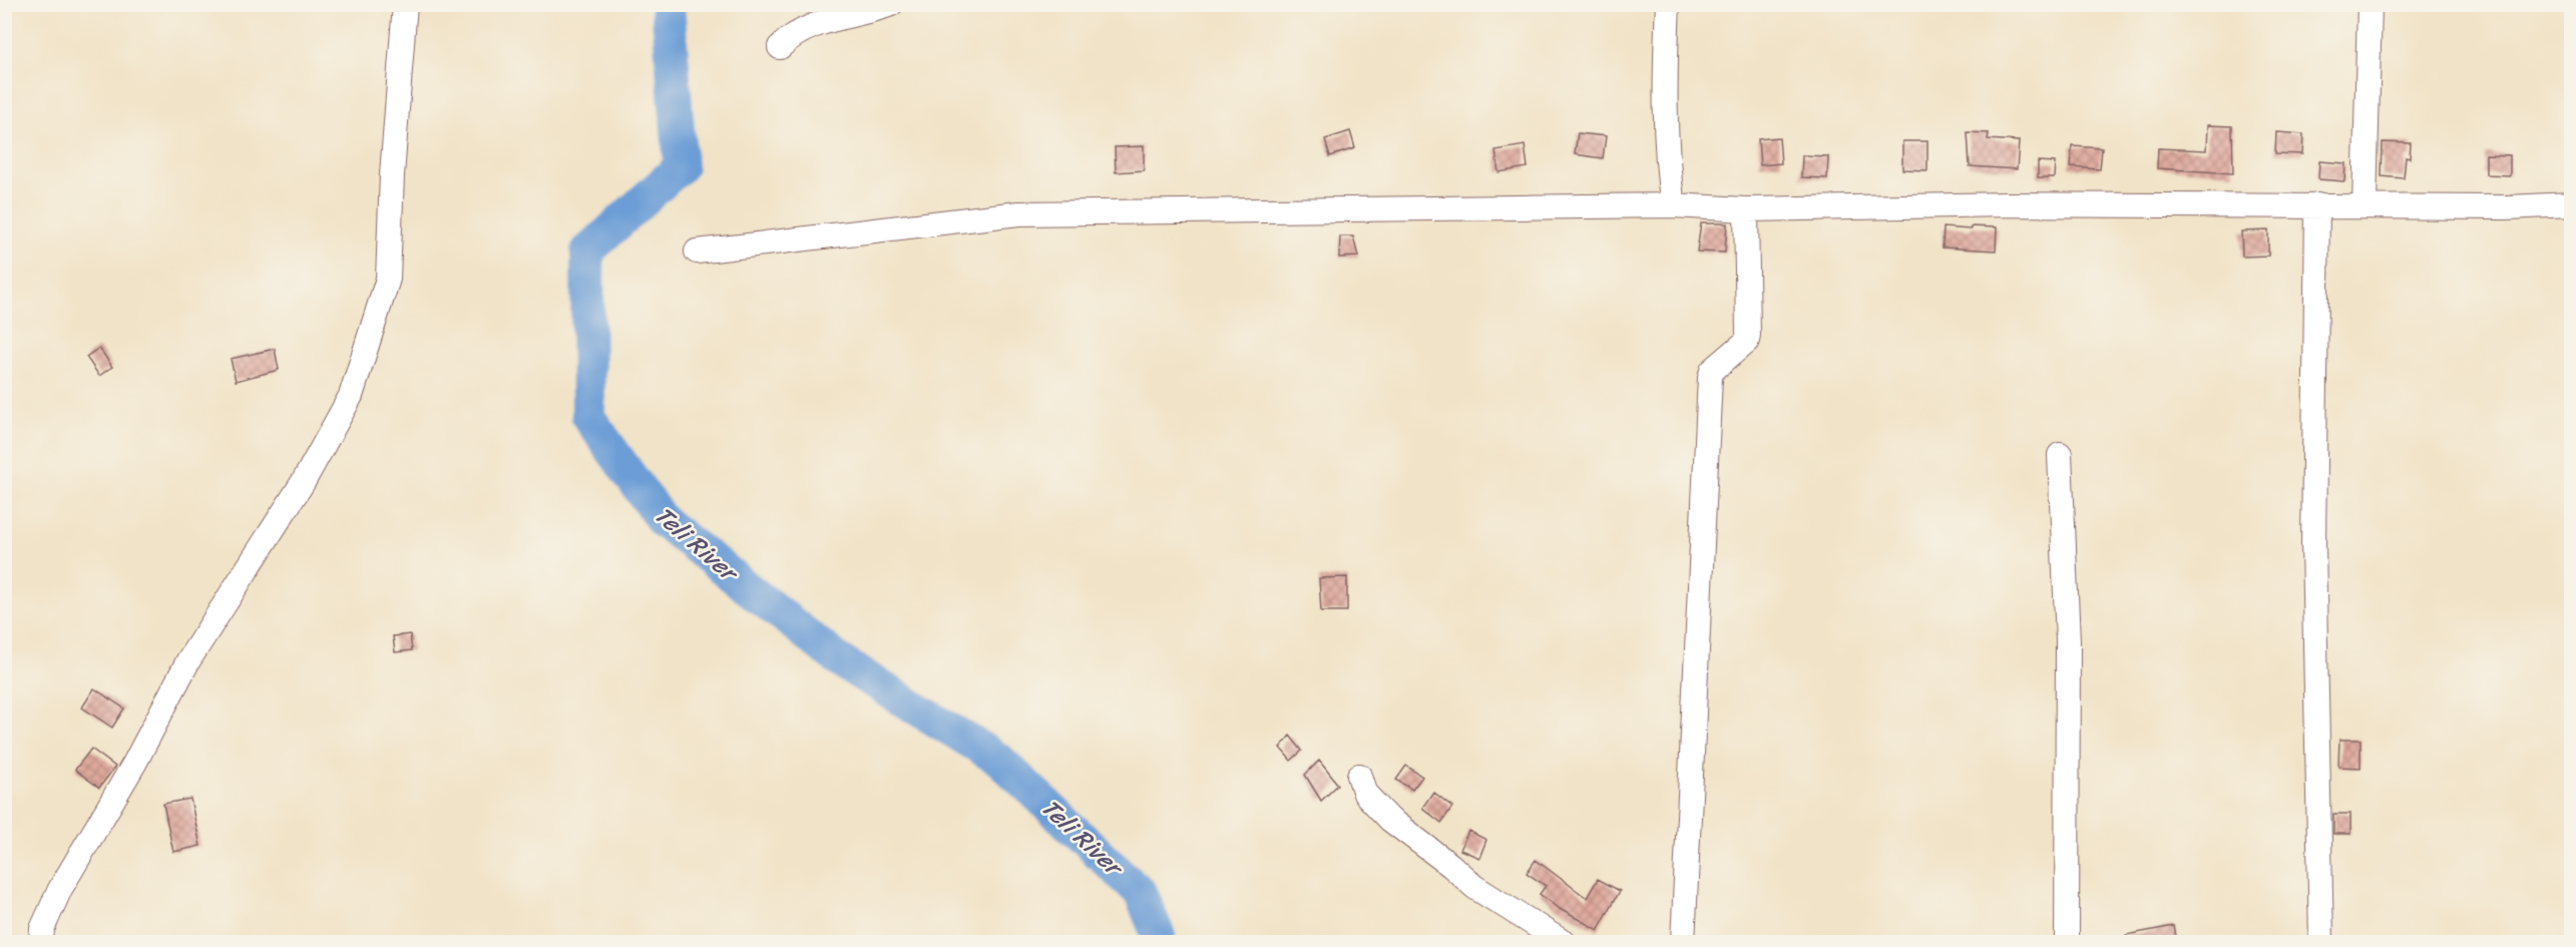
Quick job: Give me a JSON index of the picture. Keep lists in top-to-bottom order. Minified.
{"water":["Teli River"]}
